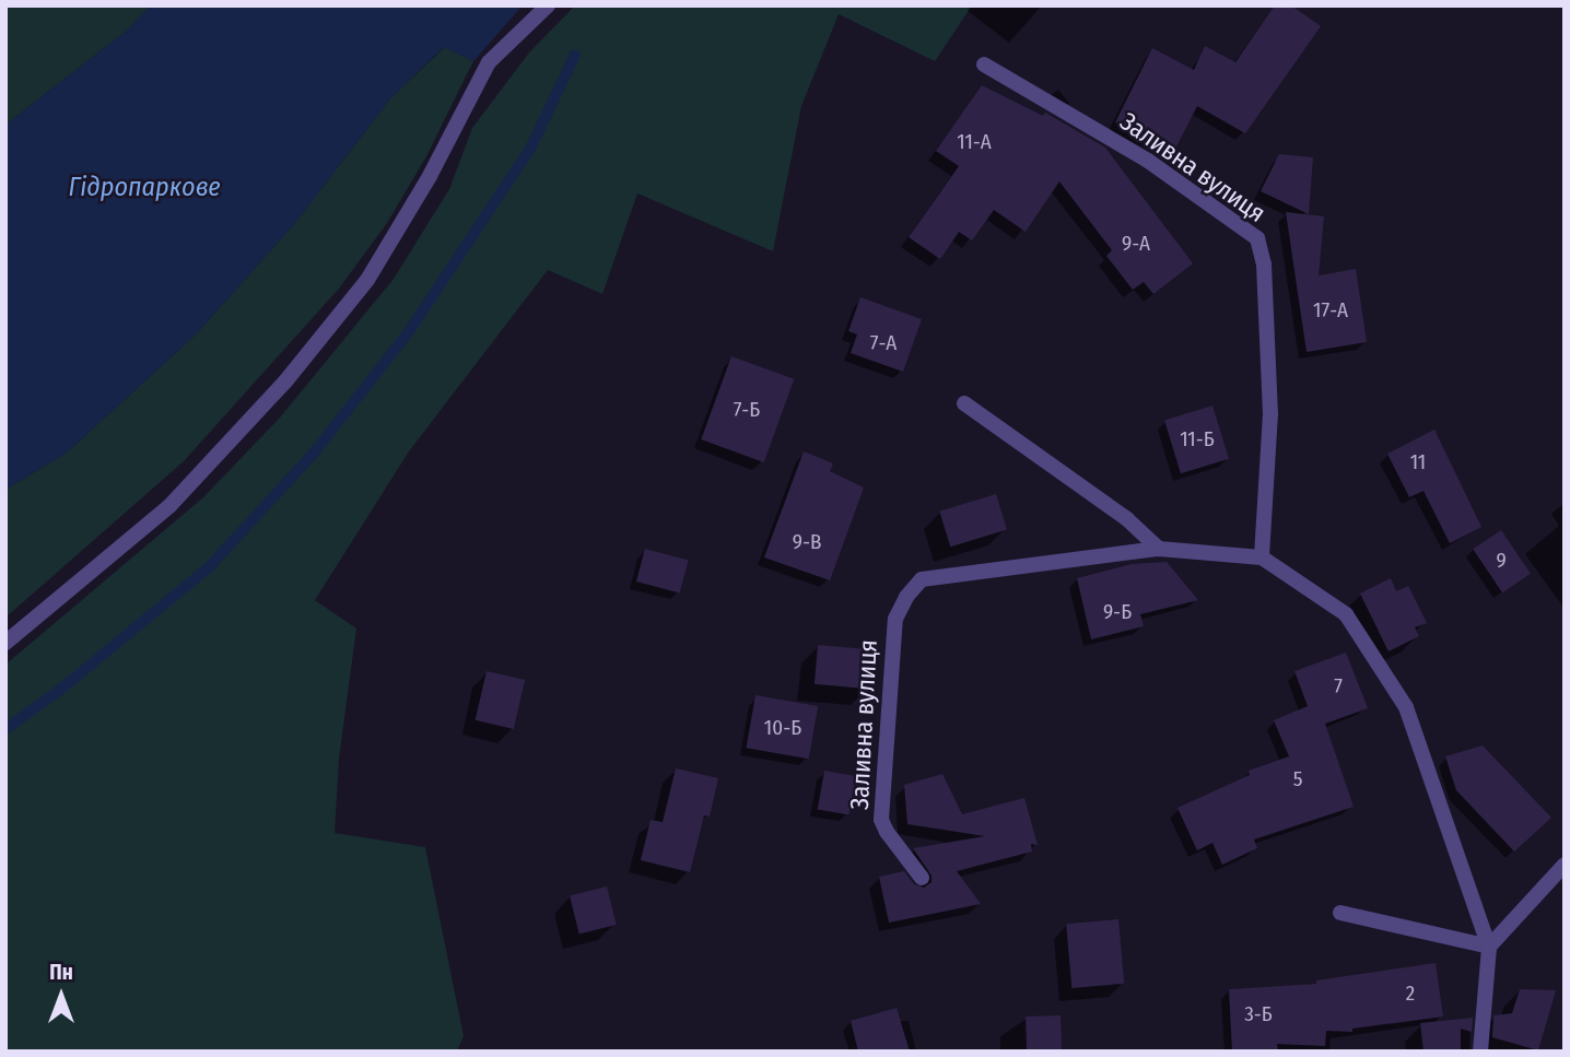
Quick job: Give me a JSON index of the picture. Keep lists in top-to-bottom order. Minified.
{"streets":{"street":["Заливна вулиця"]},"water":["Гідропаркове"],"house_numbers":["11-А","9-А","17-А","7-А","7-Б","11-Б","11","9-В","9","9-Б","7","10-Б","5","2","3-Б"],"north":"top"}
